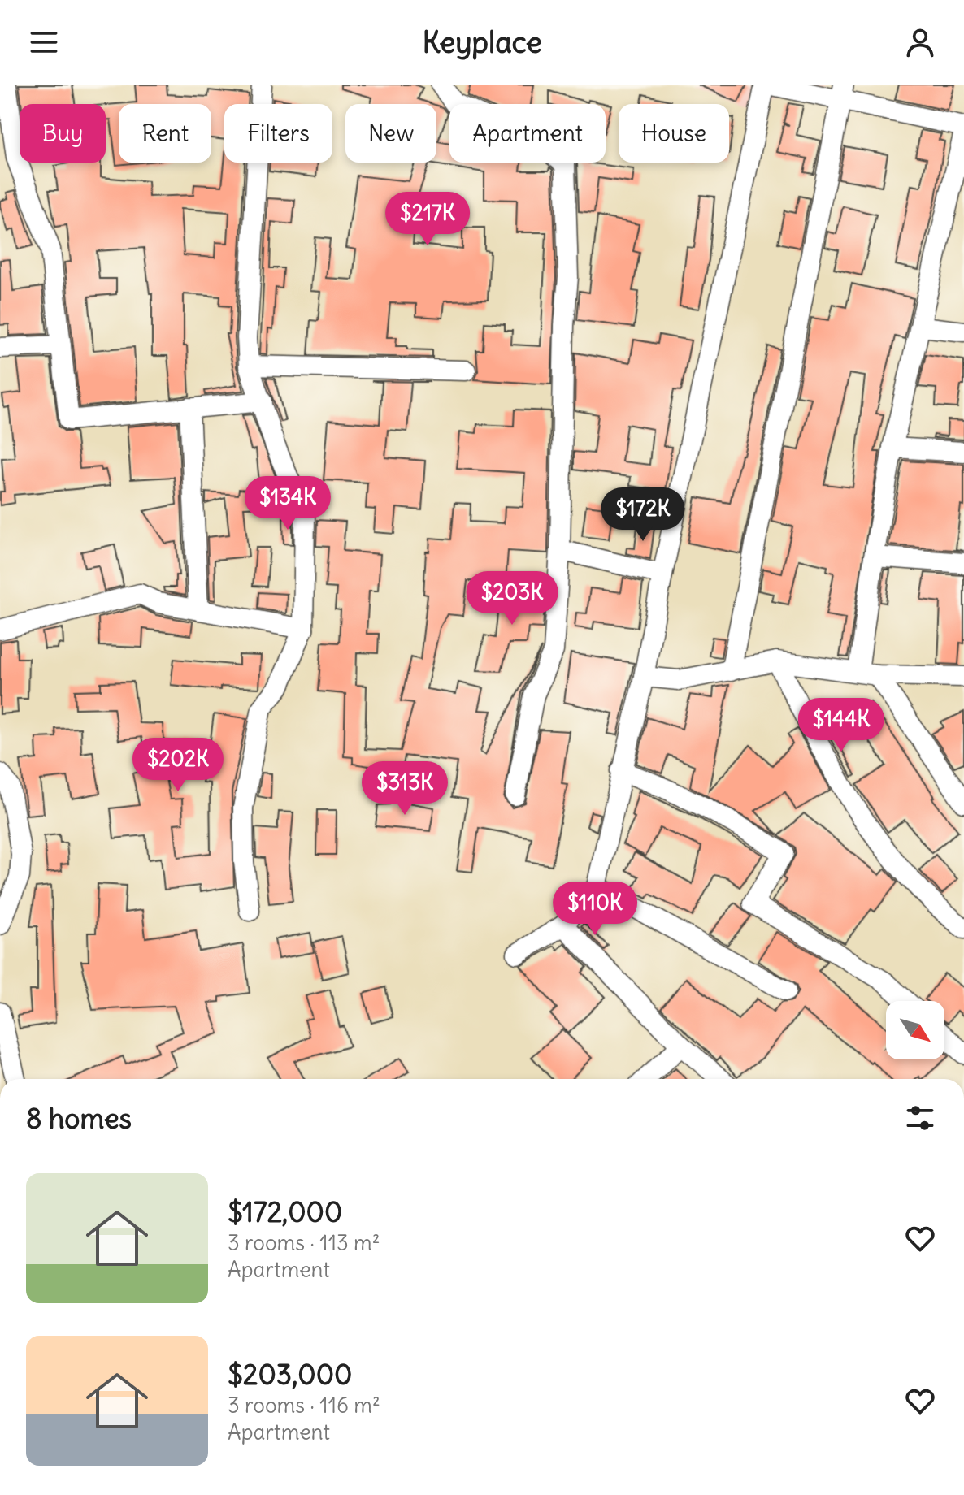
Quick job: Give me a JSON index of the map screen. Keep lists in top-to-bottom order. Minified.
{"north":"bottom right","page":{"header":"Keyplace","chip":["Buy","Rent","Filters","New","Apartment","House"],"price":["$217K","$134K","$172K","$203K","$144K","$202K","$313K","$110K"],"heading":"8 homes","list":[{"name":"$172,000","note":"3 rooms · 113 m² · Apartment"},{"name":"$203,000","note":"3 rooms · 116 m² · Apartment"}]}}
